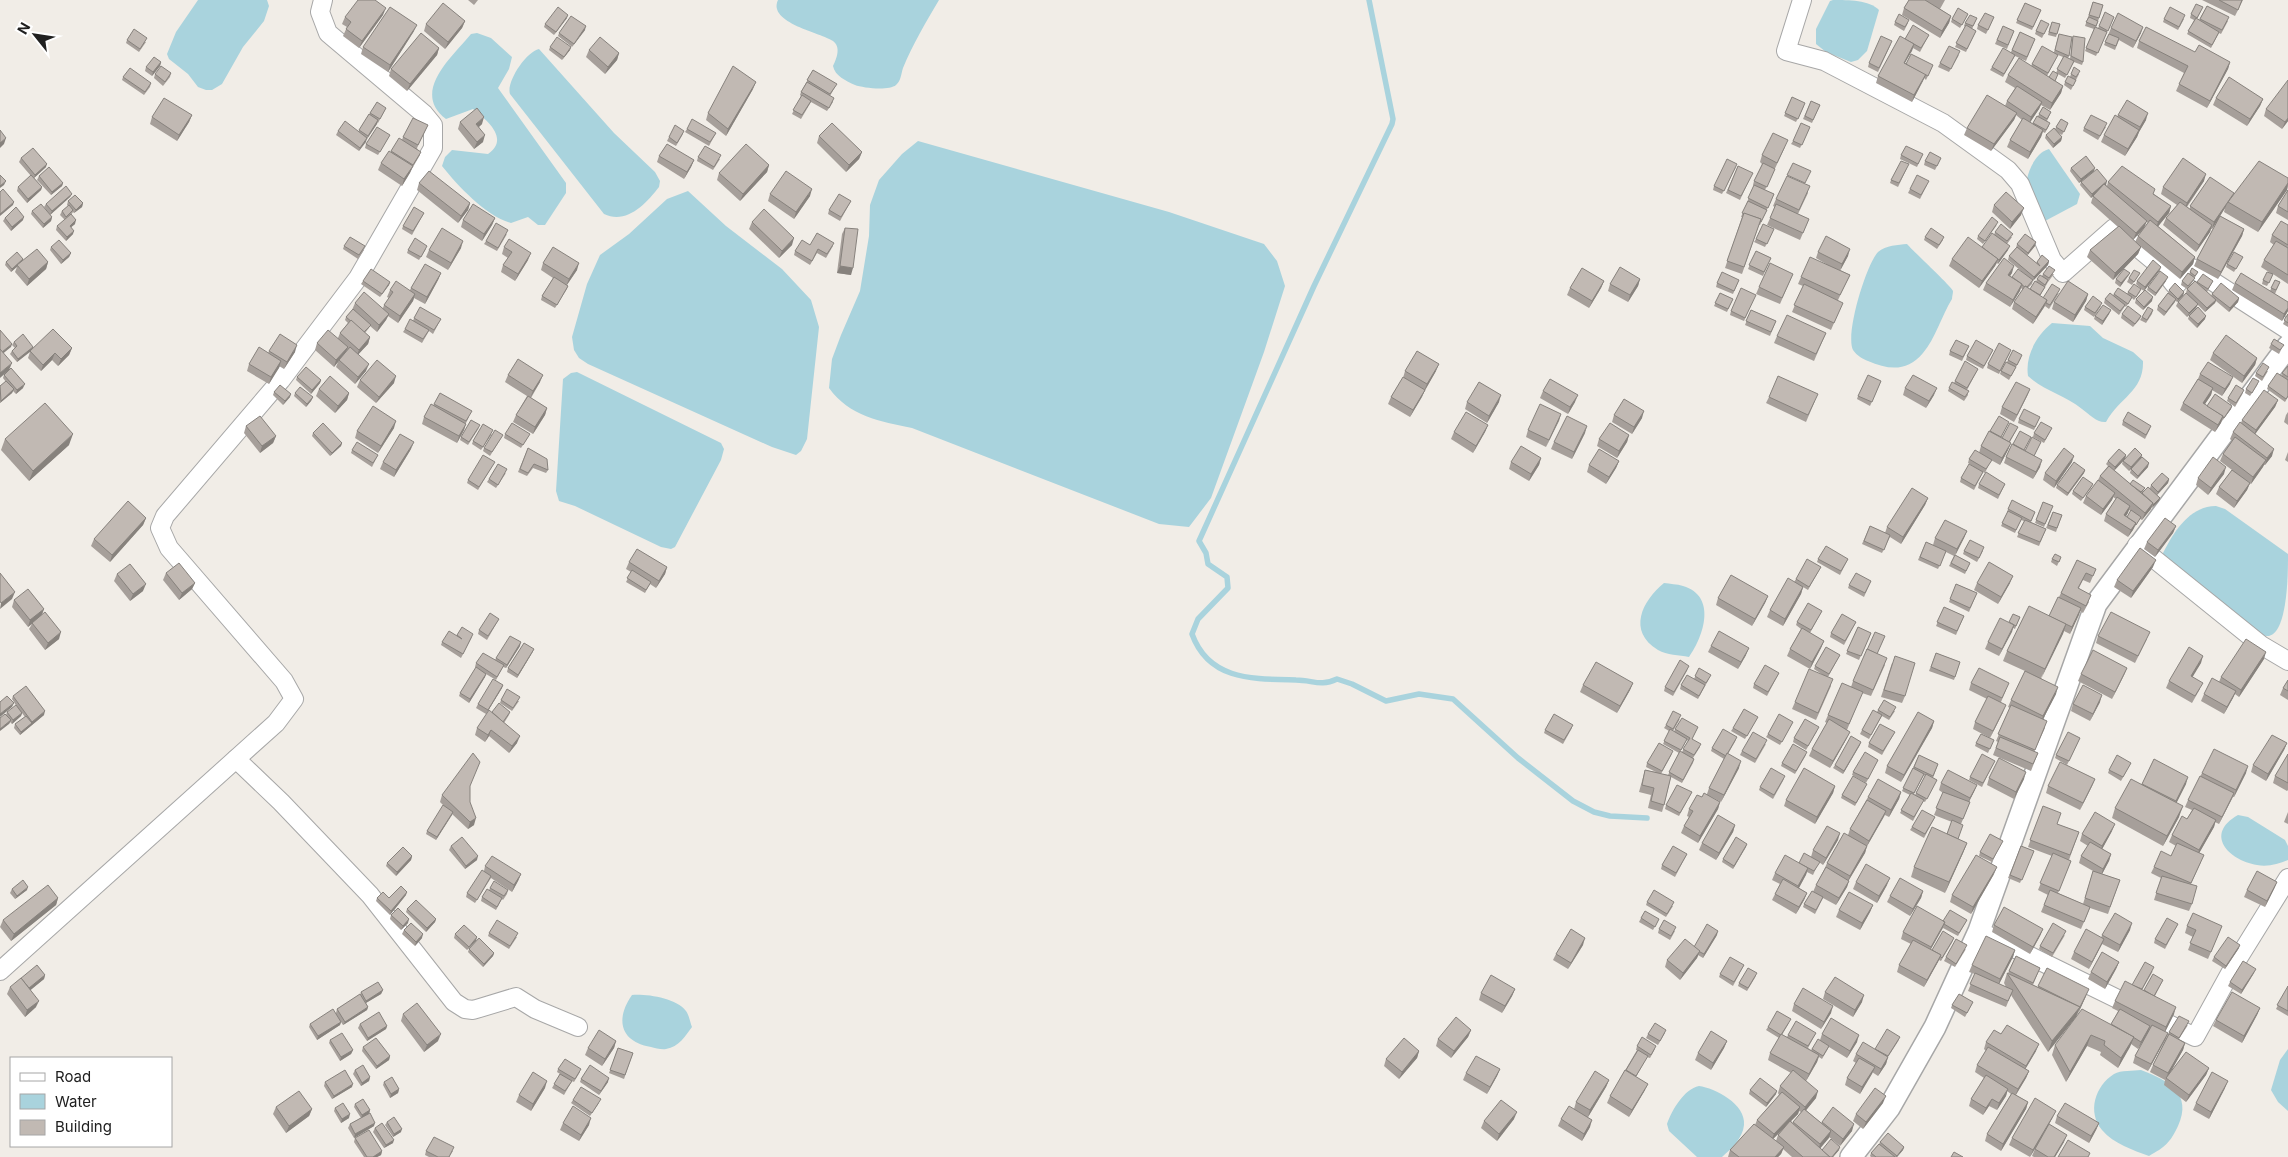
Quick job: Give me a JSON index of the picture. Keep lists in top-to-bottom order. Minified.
{"legend":["Road","Water","Building"],"north":"top left"}
